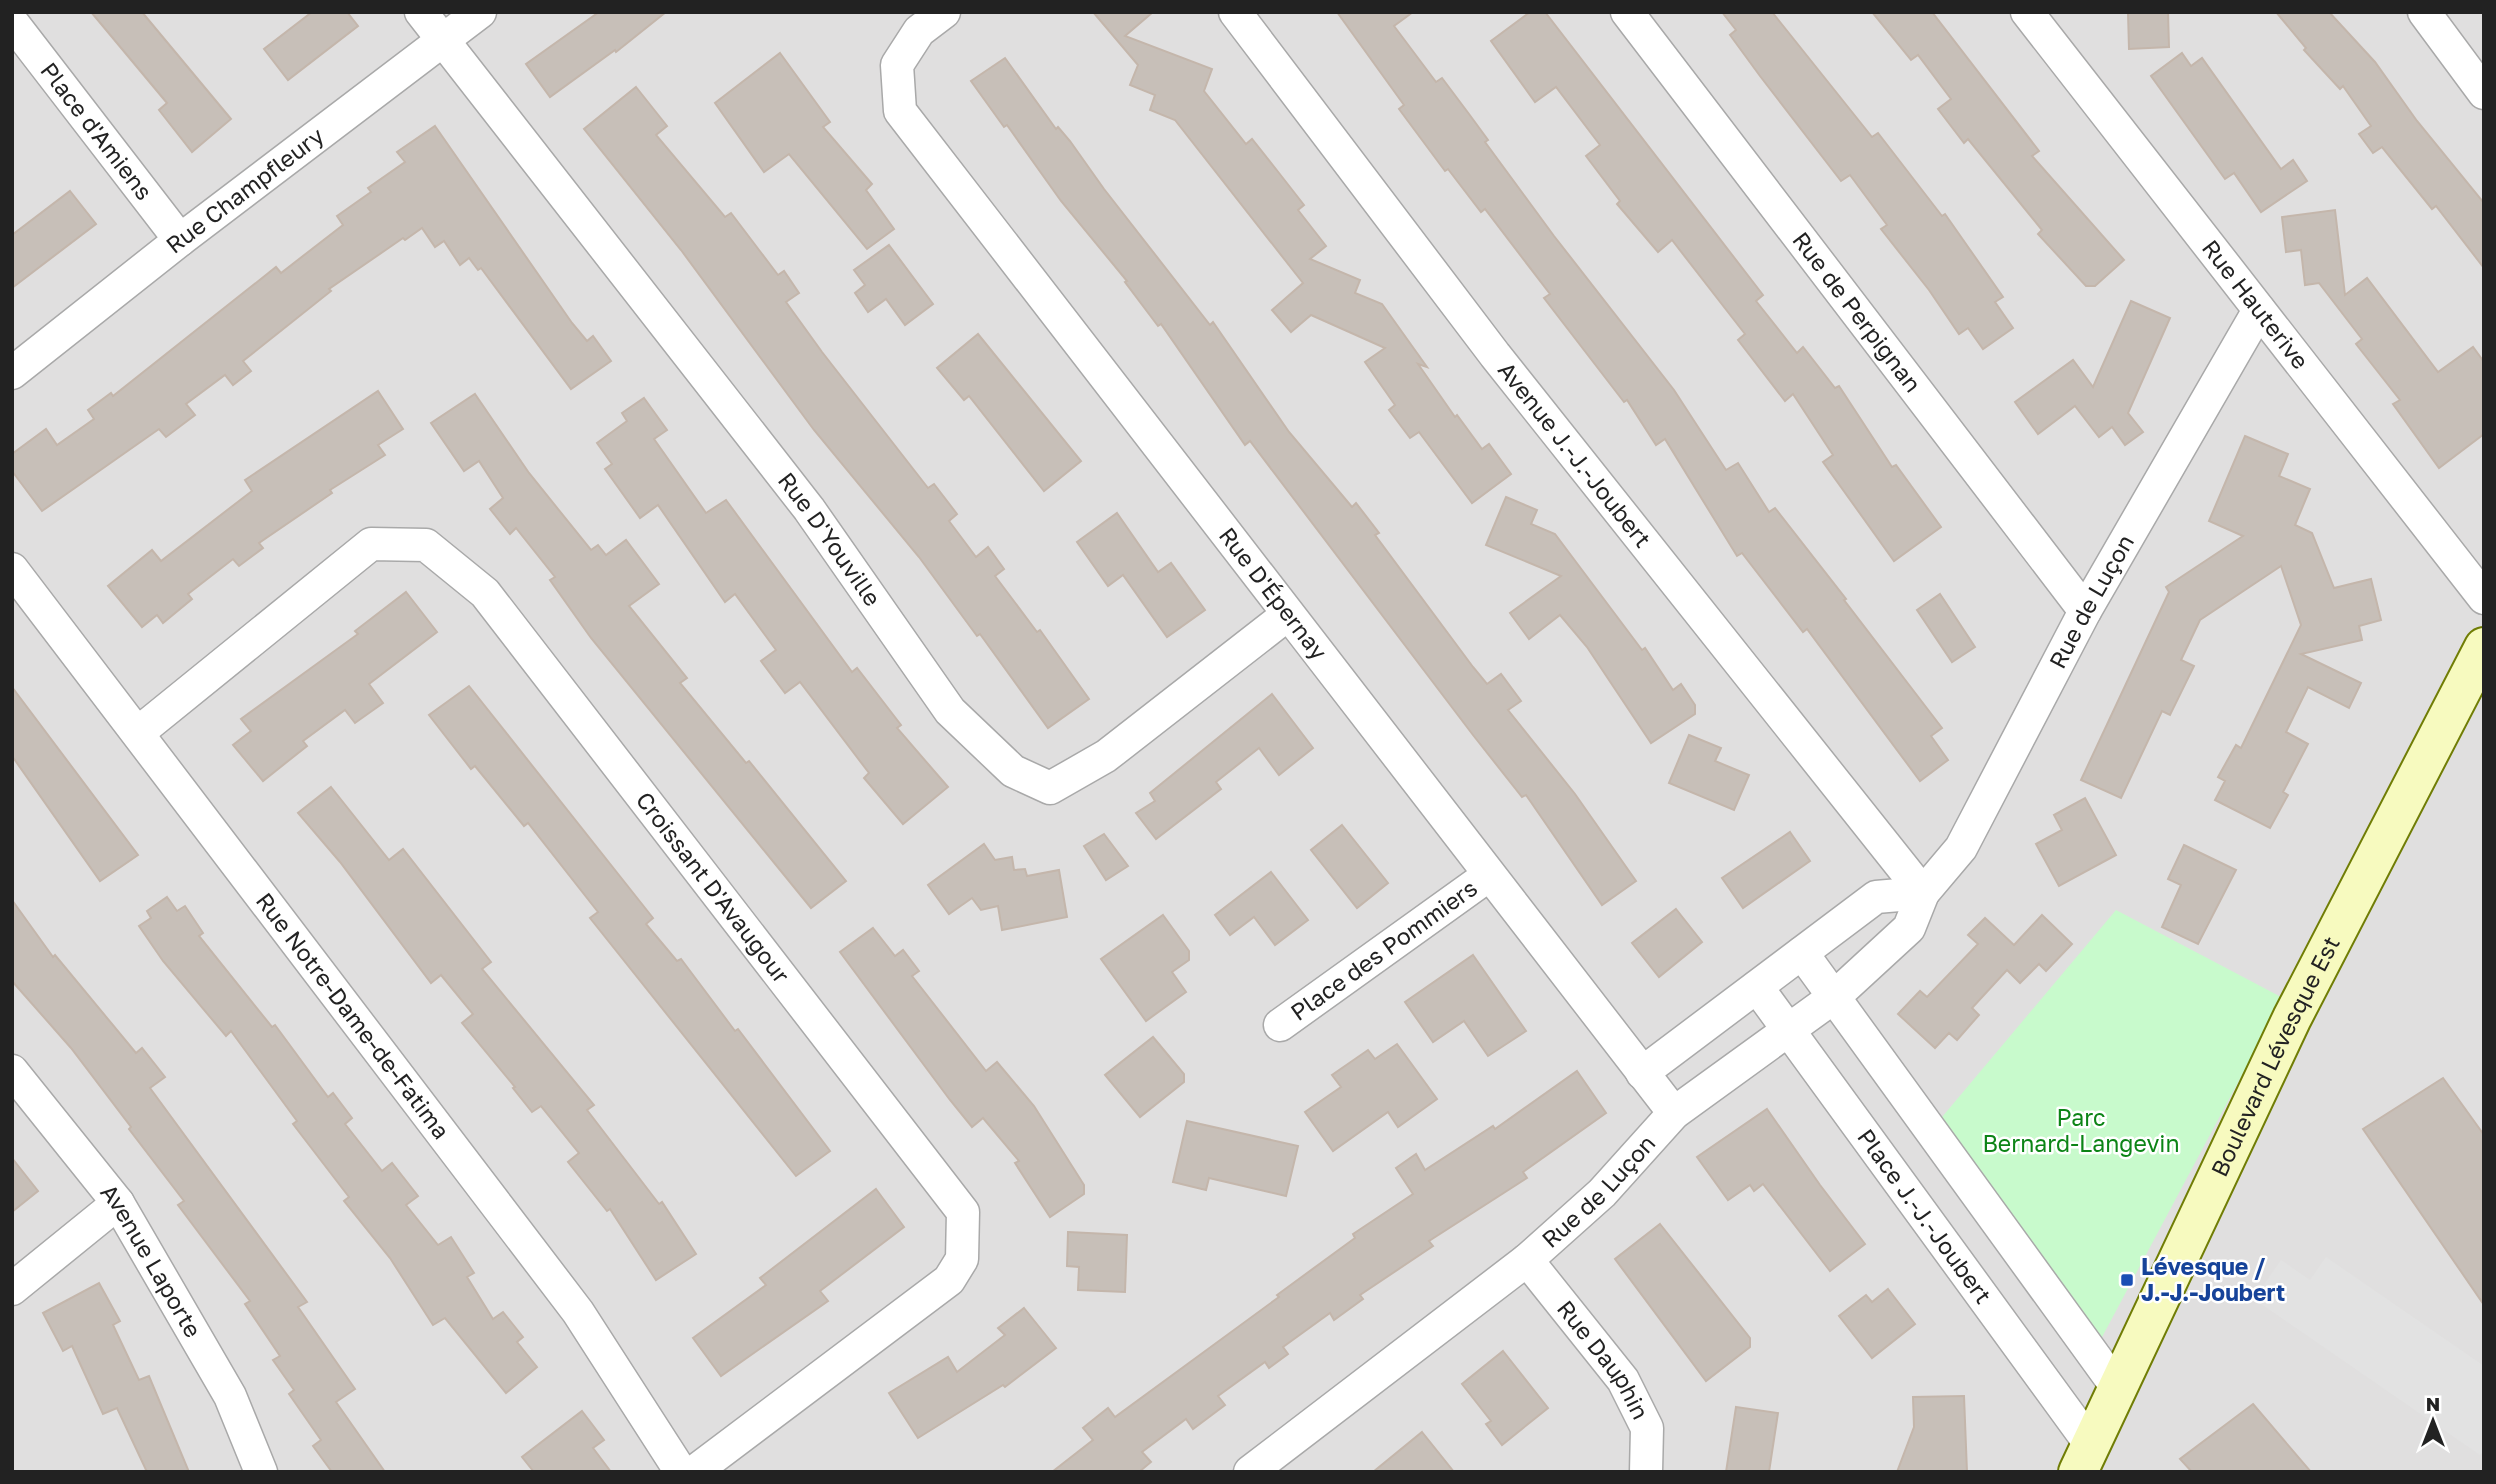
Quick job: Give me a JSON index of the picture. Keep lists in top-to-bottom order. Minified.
{"streets":{"street":["Place d'Amiens","Rue Champfleury","Rue Hauterive","Rue de Perpignan","Avenue J.-J.-Joubert","Rue D'Youville","Rue D'Épernay","Rue de Luçon","Croissant D'Avaugour","Place des Pommiers","Rue Notre-Dame-de-Fatima","Boulevard Lévesque Est","Place J.-J.-Joubert","Avenue Laporte","Rue Dauphin"]},"crossings":[["Place d'Amiens","Rue Champfleury"],["Rue Champfleury","Rue D'Youville"],["Rue Hauterive","Rue de Luçon"],["Rue de Perpignan","Rue de Luçon"],["Avenue J.-J.-Joubert","Rue de Luçon"],["Rue D'Youville","Rue D'Épernay"],["Rue D'Épernay","Rue de Luçon"],["Rue D'Épernay","Place des Pommiers"],["Rue de Luçon","Place J.-J.-Joubert"],["Rue de Luçon","Rue Dauphin"],["Croissant D'Avaugour","Rue Notre-Dame-de-Fatima"],["Boulevard Lévesque Est","Place J.-J.-Joubert"]],"parks":["Parc Bernard-Langevin"],"places":{"transit":["Lévesque / J.-J.-Joubert"]},"north":"top"}
